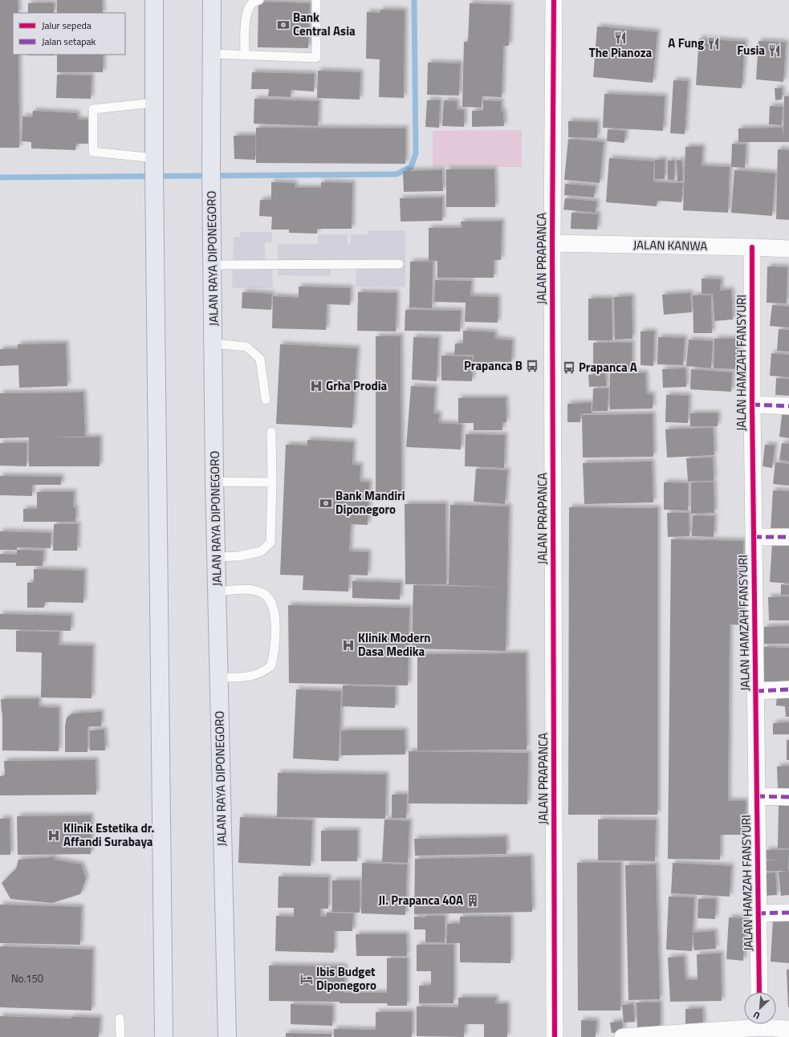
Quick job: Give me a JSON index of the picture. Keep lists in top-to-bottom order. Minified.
{"streets":{"highway":["JALAN RAYA DIPONEGORO"],"street":["JALAN KANWA","JALAN PRAPANCA","JALAN HAMZAH FANSYURI"]},"crossings":[["JALAN KANWA","JALAN PRAPANCA"],["JALAN KANWA","JALAN HAMZAH FANSYURI"]],"places":{"bank":["Bank Central Asia","Bank Mandiri Diponegoro"],"restaurant":["The Pianoza","A Fung","Fusia"],"bus stop":["Prapanca B","Prapanca A"],"hospital":["Grha Prodia","Klinik Modern Dasa Medika","Klinik Estetika dr. Affandi Surabaya"],"building":["Jl. Prapanca 40A"],"hotel":["Ibis Budget Diponegoro"]},"house_numbers":["No.150"],"legend":["Jalur sepeda","Jalan setapak"],"north":"bottom left"}
